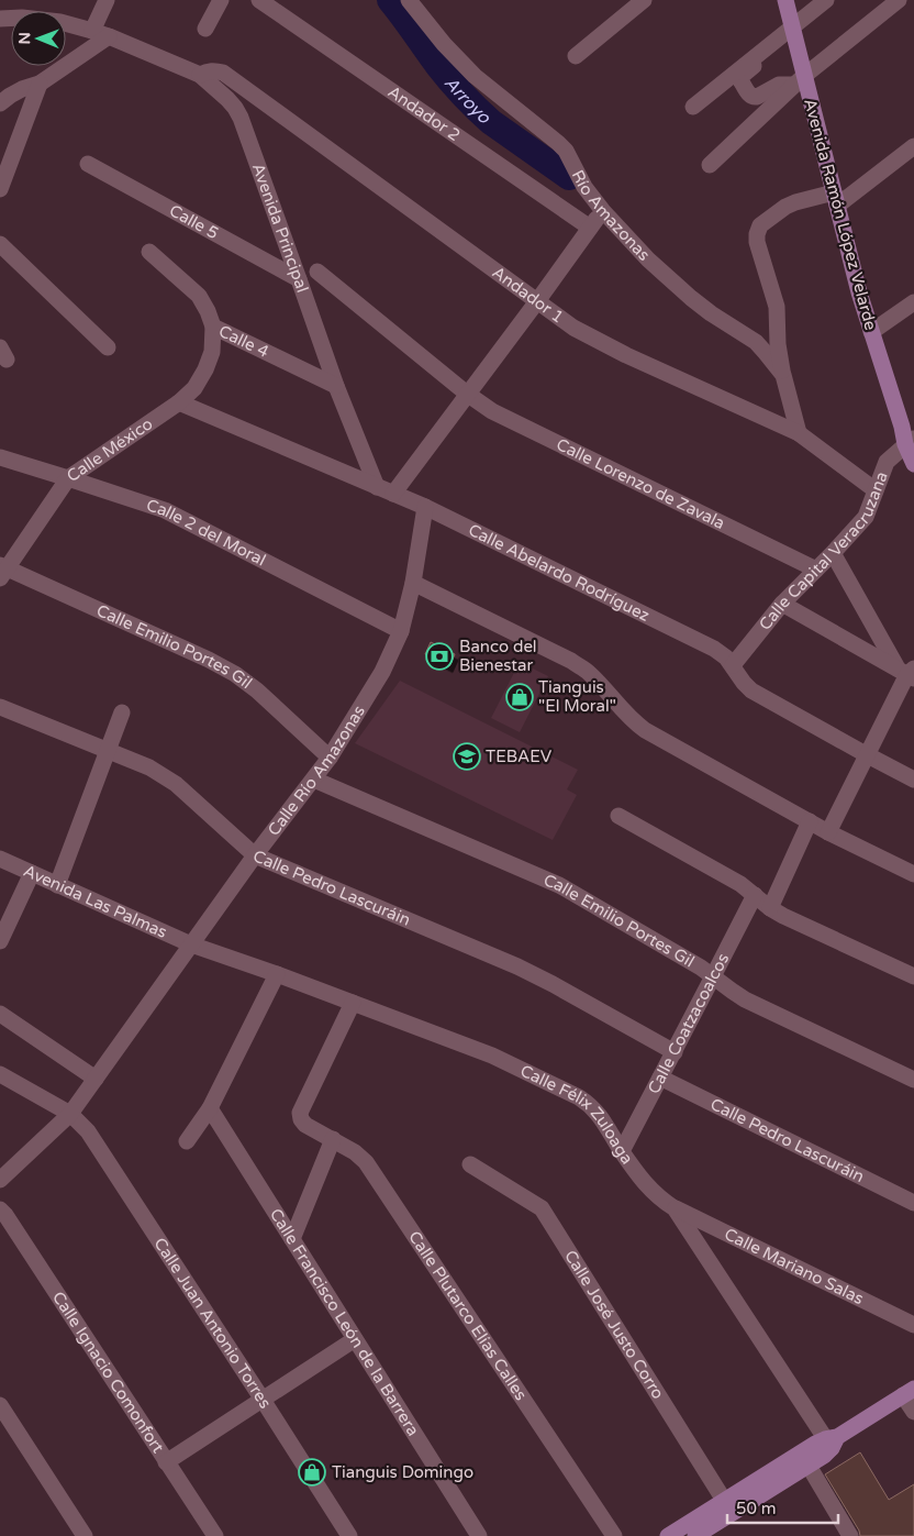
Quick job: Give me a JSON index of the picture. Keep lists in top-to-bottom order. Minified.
{"streets":{"main road":["Avenida Ramón López Velarde"],"street":["Andador 2","Río Amazonas","Calle 5","Avenida Principal","Andador 1","Calle 4","Calle México","Calle Lorenzo de Zavala","Calle 2 del Moral","Calle Capital Veracruzana","Calle Abelardo Rodríguez","Calle Emilio Portes Gil","Calle Río Amazonas","Calle Pedro Lascuráin","Avenida Las Palmas","Calle Coatzacoalcos","Calle Félix Zuloaga","Calle Mariano Salas","Calle Plutarco Elías Calles","Calle Juan Antonio Torres","Calle Francisco León de la Barrera","Calle José Justo Corro","Calle Ignacio Comonfort"]},"crossings":[["Río Amazonas","Andador 1"],["Avenida Ramón López Velarde","Calle Capital Veracruzana"],["Calle 5","Avenida Principal"],["Avenida Principal","Andador 1"],["Avenida Principal","Calle 4"],["Avenida Principal","Calle Abelardo Rodríguez"],["Andador 1","Calle Capital Veracruzana"],["Calle 4","Calle México"],["Calle México","Calle 2 del Moral"],["Calle México","Calle Abelardo Rodríguez"],["Calle México","Calle Emilio Portes Gil"],["Calle Lorenzo de Zavala","Calle Capital Veracruzana"],["Calle 2 del Moral","Calle Río Amazonas"],["Calle Capital Veracruzana","Calle Abelardo Rodríguez"],["Calle Abelardo Rodríguez","Calle Río Amazonas"],["Calle Emilio Portes Gil","Calle Río Amazonas"],["Calle Emilio Portes Gil","Calle Coatzacoalcos"],["Calle Río Amazonas","Calle Pedro Lascuráin"],["Calle Río Amazonas","Avenida Las Palmas"],["Calle Río Amazonas","Calle Félix Zuloaga"],["Calle Río Amazonas","Calle Juan Antonio Torres"],["Calle Pedro Lascuráin","Calle Coatzacoalcos"],["Avenida Las Palmas","Calle Félix Zuloaga"],["Calle Coatzacoalcos","Calle Félix Zuloaga"],["Calle Félix Zuloaga","Calle Mariano Salas"],["Calle Félix Zuloaga","Calle Plutarco Elías Calles"]],"water":["Arroyo"],"places":{"bank":["Banco del Bienestar"],"shop":["Tianguis \"El Moral\"","Tianguis Domingo"],"school or university":["TEBAEV"]},"scale_bar":"50 m","north":"left"}
